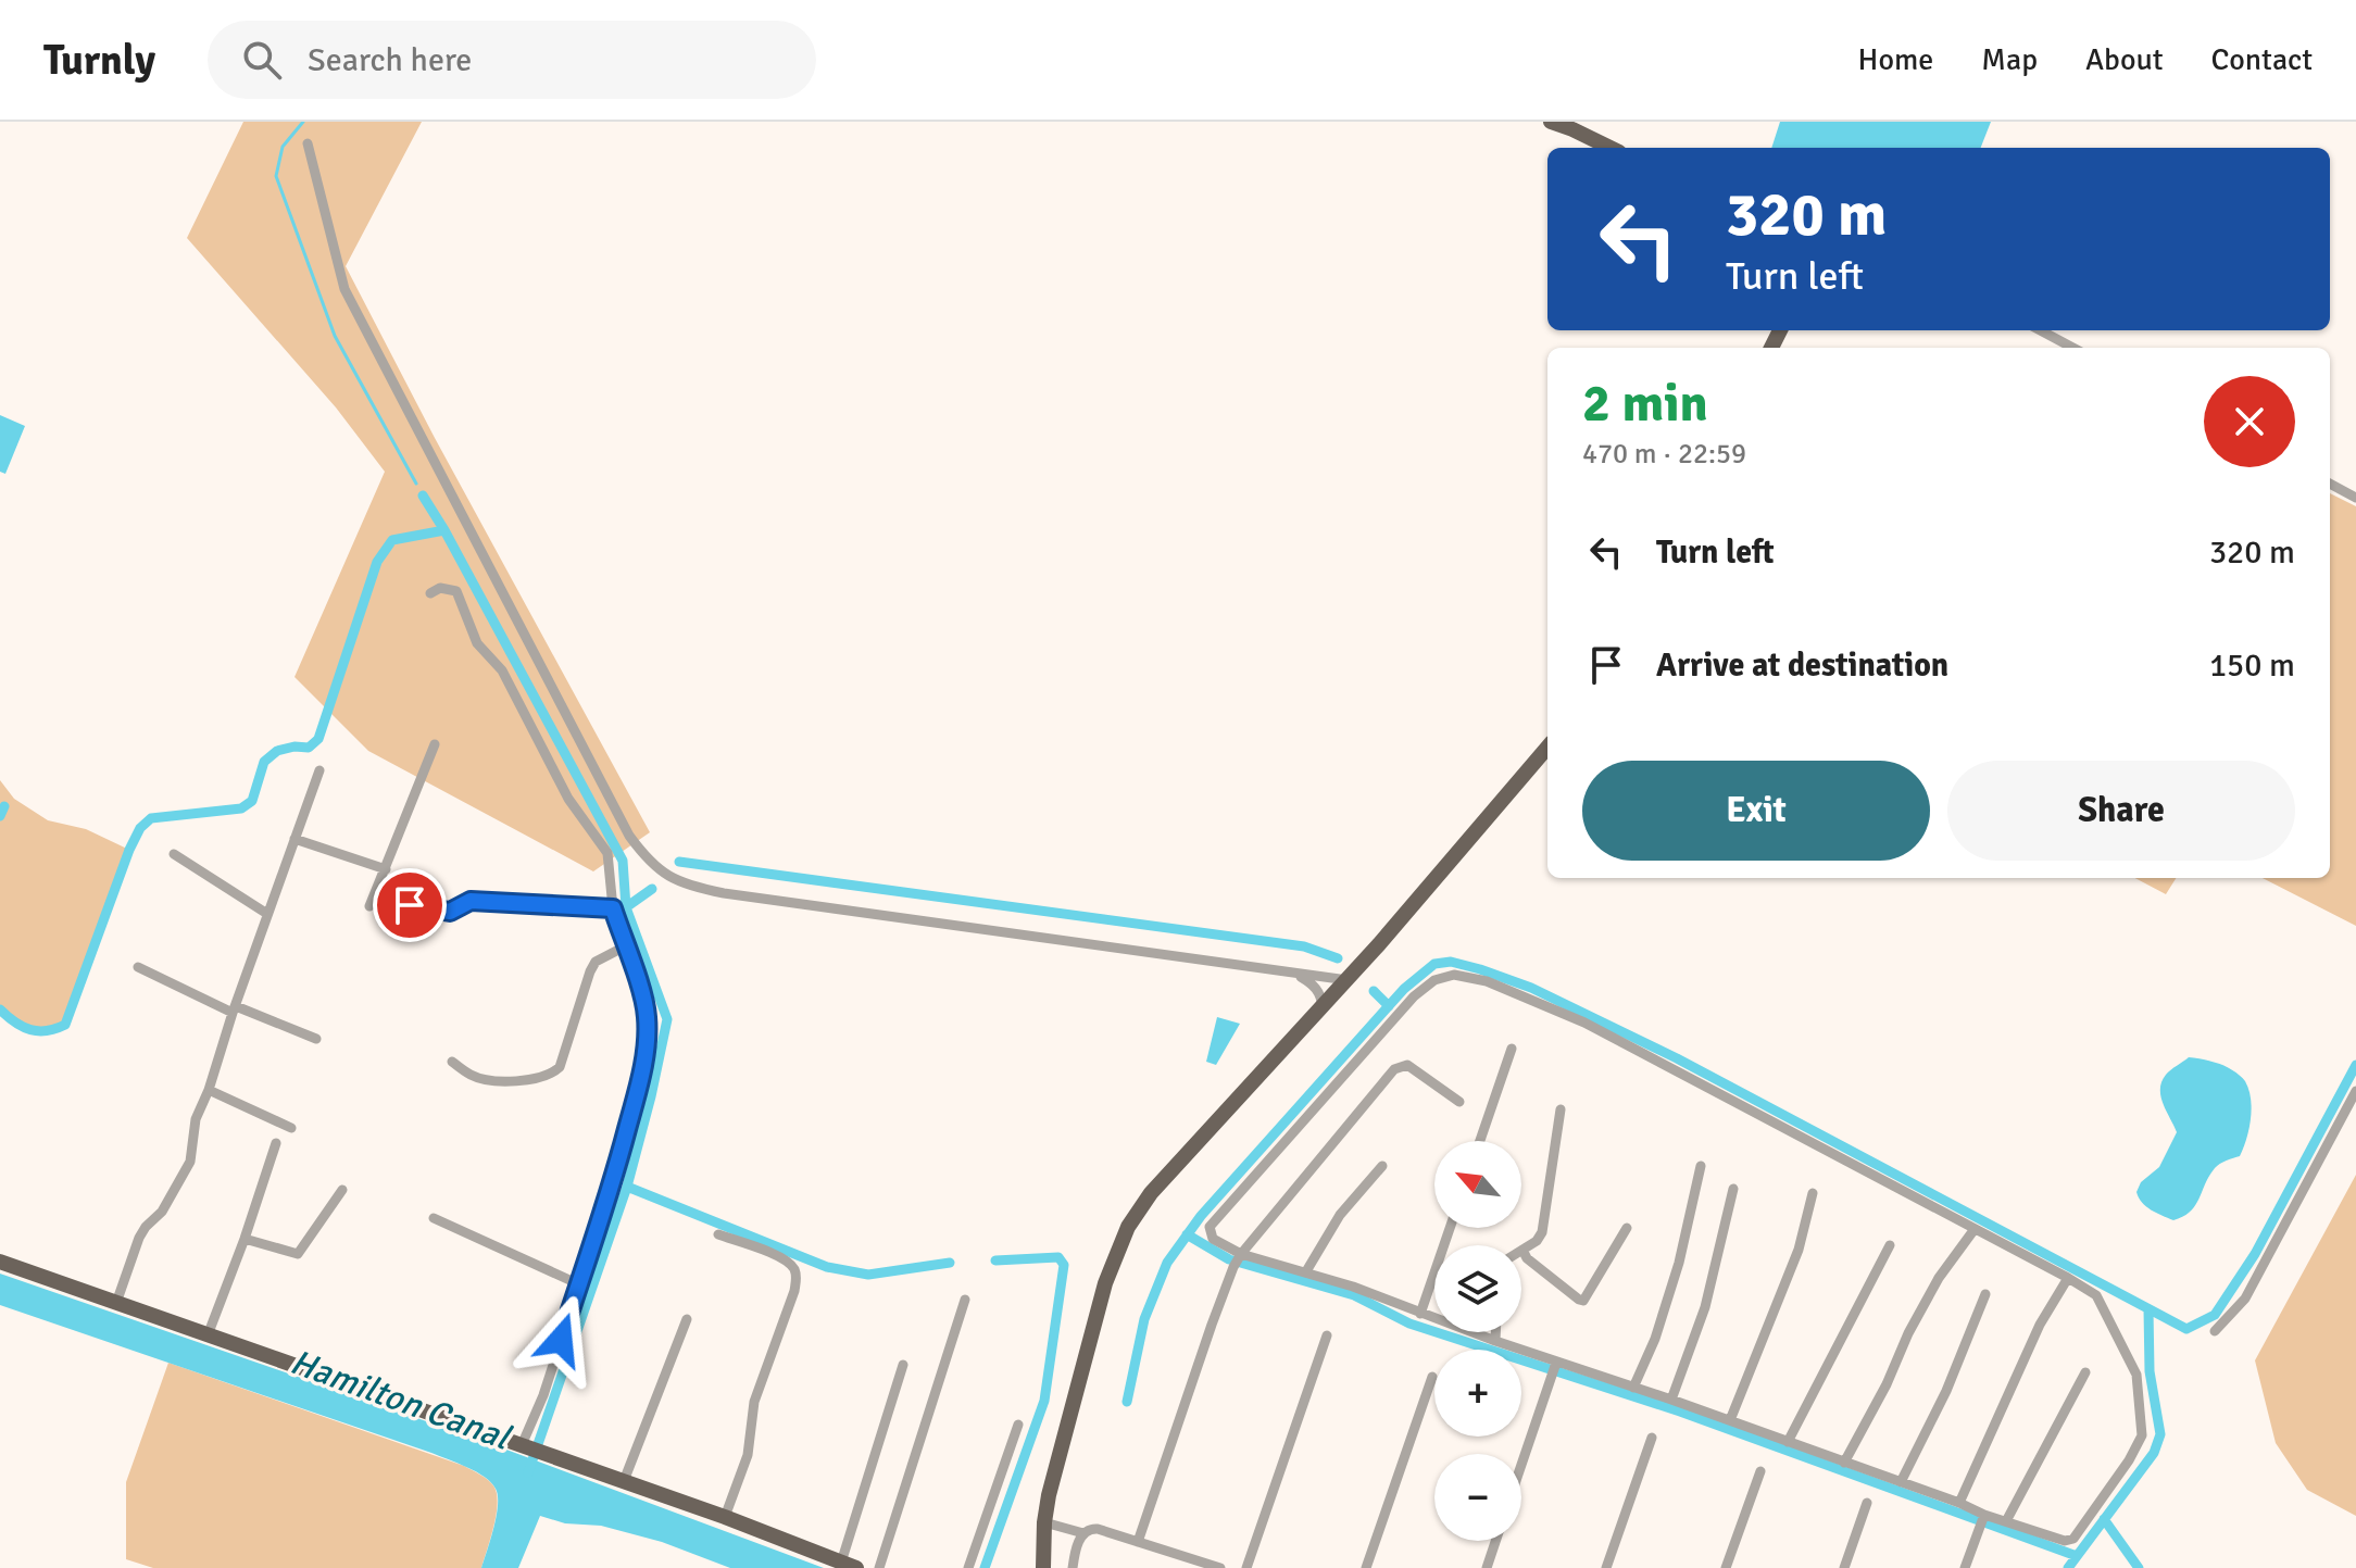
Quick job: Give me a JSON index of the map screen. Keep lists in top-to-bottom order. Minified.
{"water":["Hamilton Canal"],"north":"top left","page":{"header":"Turnly","search":"Search here","nav":["Home","Map","About","Contact"],"turn":["320 m","Turn left"],"heading":["2 min","470 m · 22:59"],"list":[{"name":"Turn left","value":"320 m"},{"name":"Arrive at destination","value":"150 m"}],"buttons":["Exit","Share"],"map_buttons":["+","−"]}}
